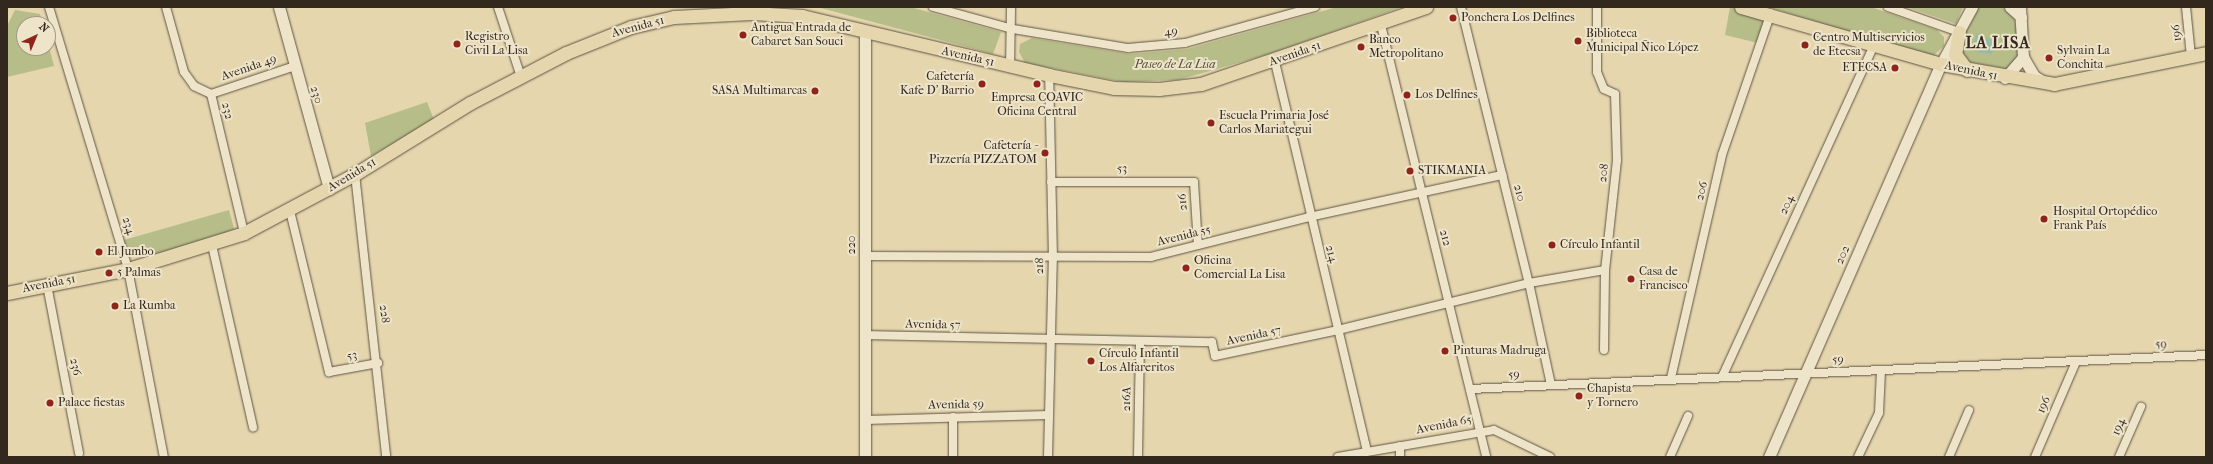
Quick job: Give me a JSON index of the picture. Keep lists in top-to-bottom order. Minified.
{"streets":{"main road":["Avenida 51"],"street":["49","196","Avenida 49","230","232","53","208","206","210","216","204","234","Avenida 55","212","220","214","202","218","228","Avenida 57","59","236","216A","Avenida 59","Avenida 65","194"]},"crossings":[["Avenida 51","196"],["Avenida 51","230"],["Avenida 51","232"],["Avenida 51","53"],["Avenida 51","206"],["Avenida 51","204"],["Avenida 51","234"],["Avenida 51","212"],["Avenida 51","220"],["Avenida 51","214"],["Avenida 51","202"],["Avenida 51","218"],["Avenida 51","228"],["Avenida 51","236"],["196","59"],["Avenida 49","230"],["Avenida 49","232"],["53","216"],["53","218"],["53","228"],["208","Avenida 57"],["206","59"],["210","Avenida 55"],["210","Avenida 57"],["210","59"],["216","Avenida 55"],["204","59"],["Avenida 55","212"],["Avenida 55","220"],["Avenida 55","214"],["Avenida 55","218"],["212","Avenida 57"],["212","59"],["212","Avenida 65"],["220","Avenida 57"],["220","Avenida 59"],["214","Avenida 57"],["214","Avenida 65"],["202","59"],["218","Avenida 57"],["218","Avenida 59"],["Avenida 57","216A"]],"districts":["LA LISA"],"parks":["Paseo de La Lisa"],"places":["Ponchera Los Delfines","Antigua Entrada de Cabaret San Souci","Biblioteca Municipal Ñico López","Registro Civil La Lisa","Centro Multiservicios de Etecsa","Banco Metropolitano","Sylvain La Conchita","ETECSA","Cafetería Kafe D' Barrio","Empresa COAVIC Oficina Central","SASA Multimarcas","Los Delfines","Escuela Primaria José Carlos Mariategui","Cafetería - Pizzería PIZZATOM","STIKMANIA","Hospital Ortopédico Frank País","Círculo Infantil","El Jumbo","Oficina Comercial La Lisa","5 Palmas","Casa de Francisco","La Rumba","Pinturas Madruga","Círculo Infantil Los Alfareritos","Chapista y Tornero","Palace fiestas"],"north":"top right"}
